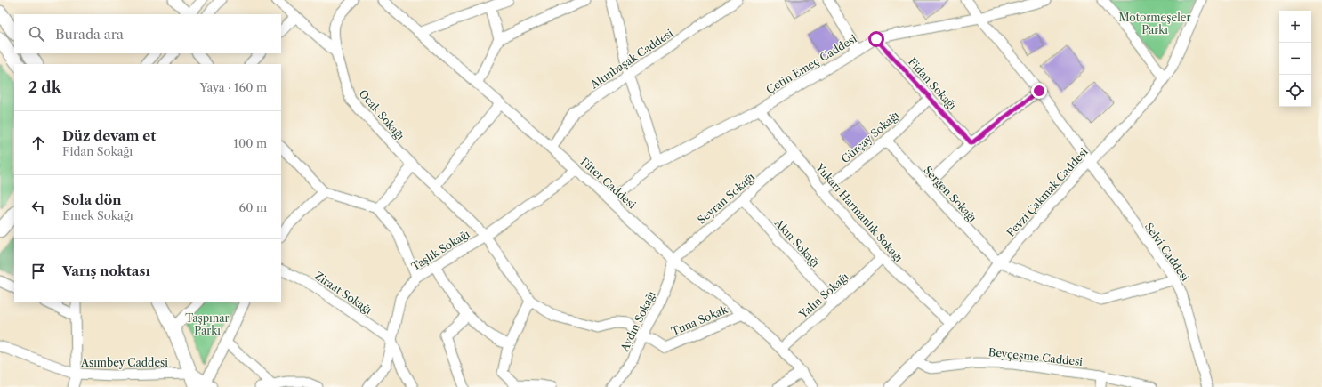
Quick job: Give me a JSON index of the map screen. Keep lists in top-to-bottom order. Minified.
{"streets":{"street":["Altınbaşak Caddesi","Çetin Emeç Caddesi","Fidan Sokağı","Ocak Sokağı","Gürçay Sokağı","Tüter Caddesi","Fevzi Çakmak Caddesi","Sergen Sokağı","Seyran Sokağı","Yukarı Harmanlık Sokağı","Akın Sokağı","Taşlık Sokağı","Selvi Caddesi","Ziraat Sokağı","Yalın Sokağı","Tuna Sokak","Aydın Sokağı","Beyçeşme Caddesi","Asımbey Caddesi"]},"crossings":[["Altınbaşak Caddesi","Tüter Caddesi"],["Çetin Emeç Caddesi","Fidan Sokağı"],["Çetin Emeç Caddesi","Tüter Caddesi"],["Çetin Emeç Caddesi","Yukarı Harmanlık Sokağı"],["Çetin Emeç Caddesi","Selvi Caddesi"],["Fidan Sokağı","Gürçay Sokağı"],["Ocak Sokağı","Taşlık Sokağı"],["Ocak Sokağı","Tuna Sokak"],["Gürçay Sokağı","Sergen Sokağı"],["Gürçay Sokağı","Yukarı Harmanlık Sokağı"],["Tüter Caddesi","Seyran Sokağı"],["Tüter Caddesi","Taşlık Sokağı"],["Tüter Caddesi","Yalın Sokağı"],["Tüter Caddesi","Tuna Sokak"],["Tüter Caddesi","Aydın Sokağı"],["Fevzi Çakmak Caddesi","Sergen Sokağı"],["Fevzi Çakmak Caddesi","Yukarı Harmanlık Sokağı"],["Fevzi Çakmak Caddesi","Selvi Caddesi"],["Fevzi Çakmak Caddesi","Beyçeşme Caddesi"],["Seyran Sokağı","Yukarı Harmanlık Sokağı"],["Seyran Sokağı","Akın Sokağı"],["Seyran Sokağı","Aydın Sokağı"],["Yukarı Harmanlık Sokağı","Yalın Sokağı"],["Akın Sokağı","Yalın Sokağı"],["Taşlık Sokağı","Ziraat Sokağı"],["Tuna Sokak","Aydın Sokağı"]],"parks":["Motormeşeler Parkı","Taşpınar Parkı"],"page":{"map_buttons":["+","−"],"search":"Burada ara","heading":["2 dk","Yaya · 160 m"],"list":[["Düz devam et","Fidan Sokağı","100 m"],["Sola dön","Emek Sokağı","60 m"],"Varış noktası"]}}
